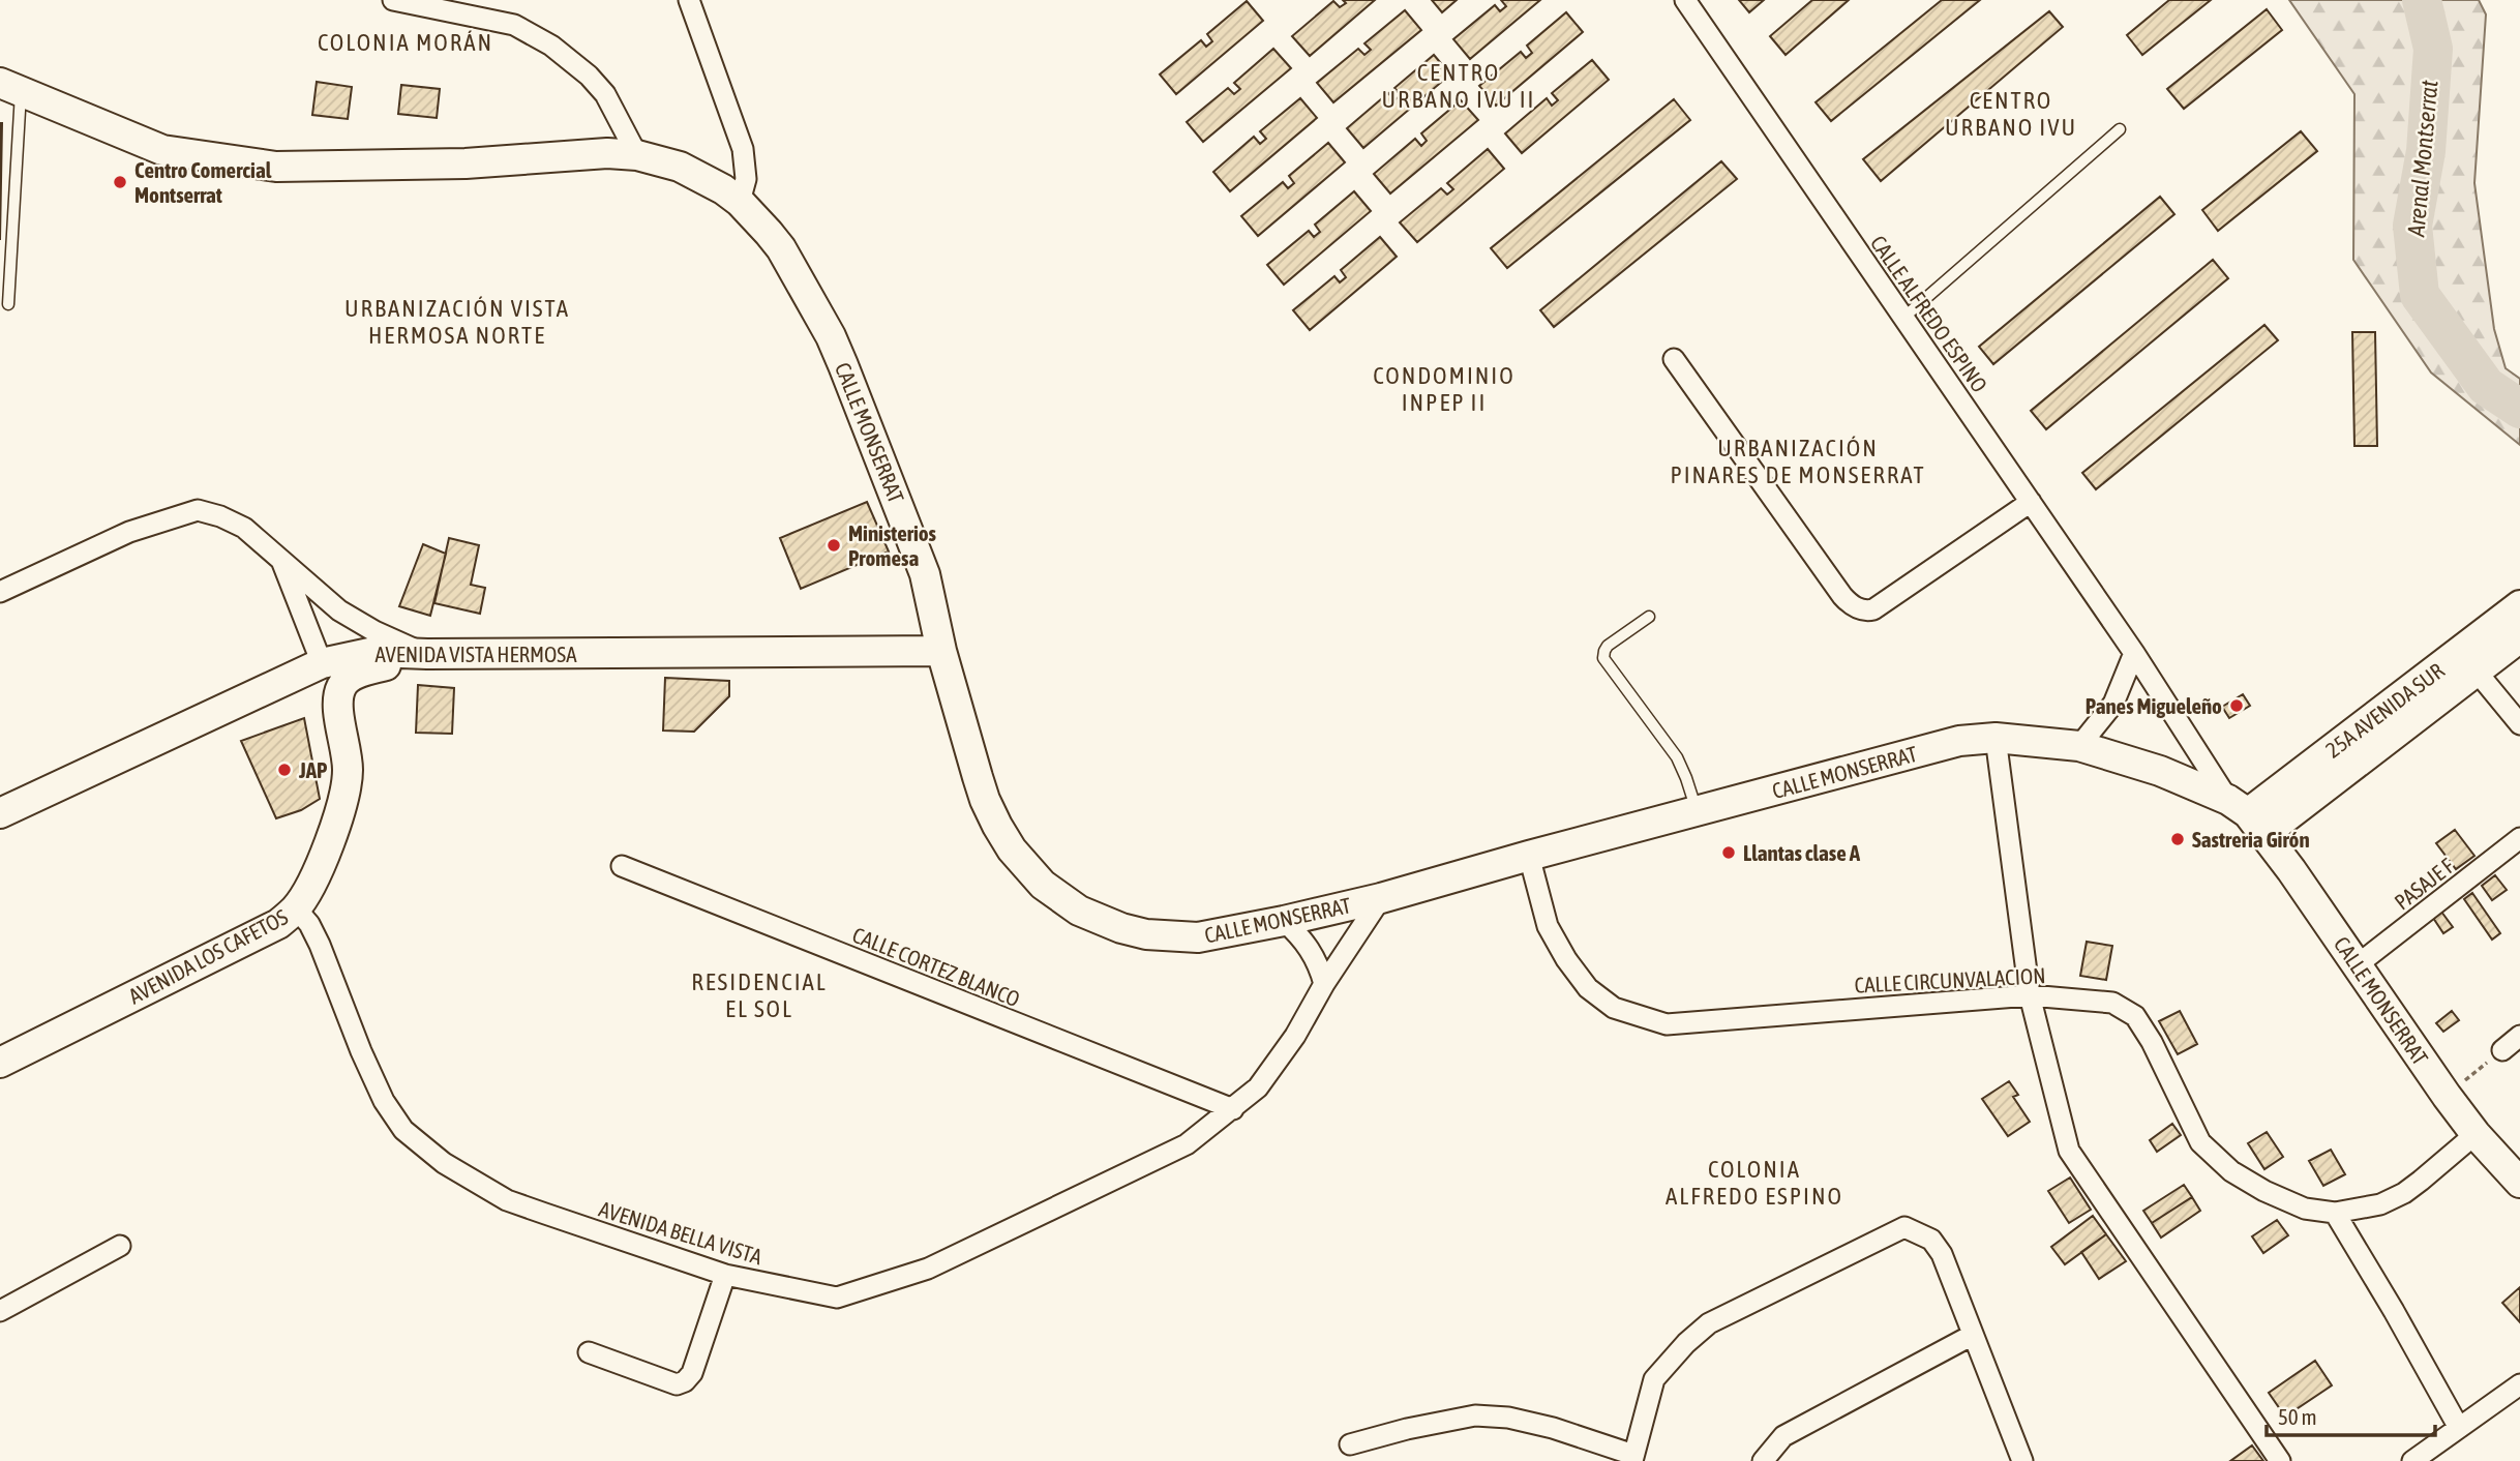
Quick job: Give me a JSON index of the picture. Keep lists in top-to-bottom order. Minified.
{"streets":{"street":["CALLE ALFREDO ESPINO","CALLE MONSERRAT","AVENIDA VISTA HERMOSA","25A AVENIDA SUR","PASAJE F","AVENIDA LOS CAFETOS","CALLE CORTEZ BLANCO","CALLE CIRCUNVALACION","AVENIDA BELLA VISTA"]},"crossings":[["CALLE ALFREDO ESPINO","CALLE MONSERRAT"],["CALLE ALFREDO ESPINO","25A AVENIDA SUR"],["CALLE MONSERRAT","AVENIDA VISTA HERMOSA"],["CALLE MONSERRAT","25A AVENIDA SUR"],["CALLE MONSERRAT","PASAJE F"],["CALLE MONSERRAT","CALLE CIRCUNVALACION"],["CALLE MONSERRAT","AVENIDA BELLA VISTA"],["AVENIDA LOS CAFETOS","AVENIDA BELLA VISTA"],["CALLE CORTEZ BLANCO","AVENIDA BELLA VISTA"]],"districts":["COLONIA MORÁN","CENTRO URBANO IVU II","CENTRO URBANO IVU","URBANIZACIÓN VISTA HERMOSA NORTE","CONDOMINIO INPEP II","URBANIZACIÓN PINARES DE MONSERRAT","RESIDENCIAL EL SOL","COLONIA ALFREDO ESPINO"],"water":["Arenal Montserrat"],"places":["Centro Comercial Montserrat","Ministerios Promesa","Panes Migueleño","JAP","Sastreria Girón","Llantas clase A"],"scale_bar":"50 m"}
